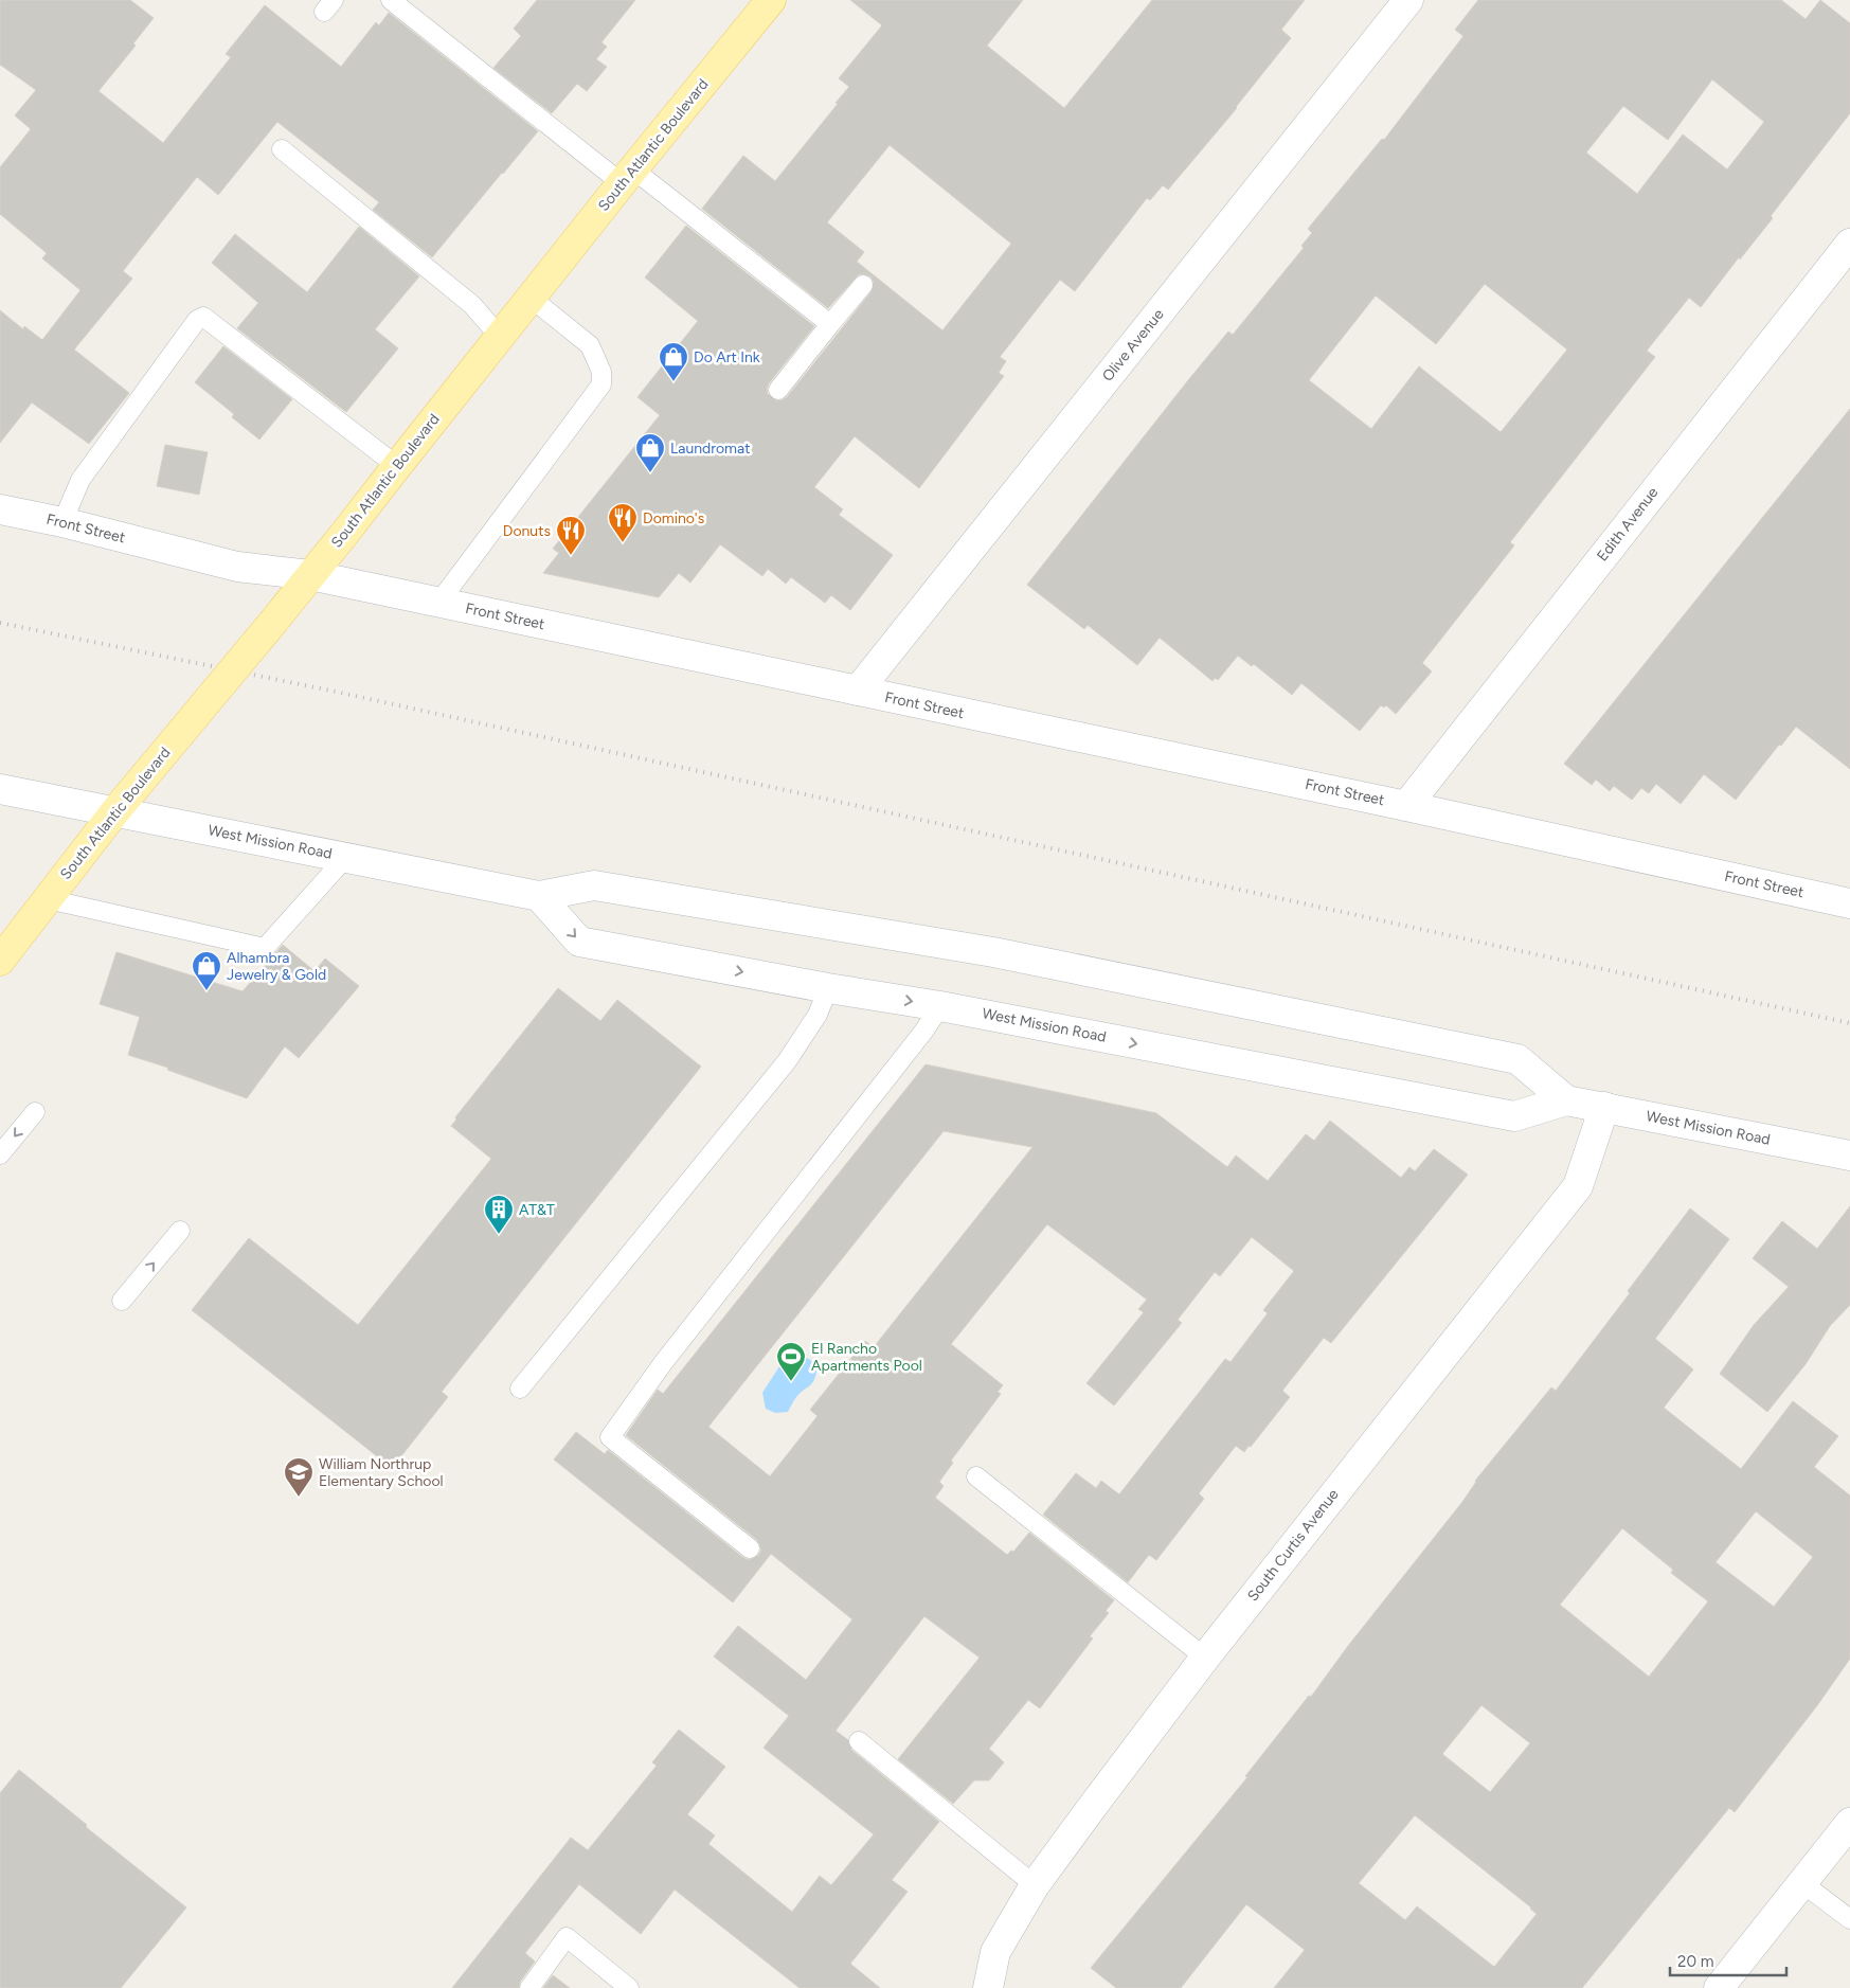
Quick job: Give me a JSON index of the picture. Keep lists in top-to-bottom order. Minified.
{"streets":{"main road":["South Atlantic Boulevard"],"street":["Olive Avenue","Edith Avenue","Front Street","West Mission Road","South Curtis Avenue"]},"crossings":[["South Atlantic Boulevard","Front Street"],["South Atlantic Boulevard","West Mission Road"],["Olive Avenue","Front Street"],["Edith Avenue","Front Street"],["West Mission Road","South Curtis Avenue"]],"places":{"shop":["Do Art Ink","Laundromat","Alhambra Jewelry & Gold"],"restaurant":["Domino's","Donuts"],"building":["AT&T"],"sports":["El Rancho Apartments Pool"],"school or university":["William Northrup Elementary School"]},"scale_bar":"20 m"}
